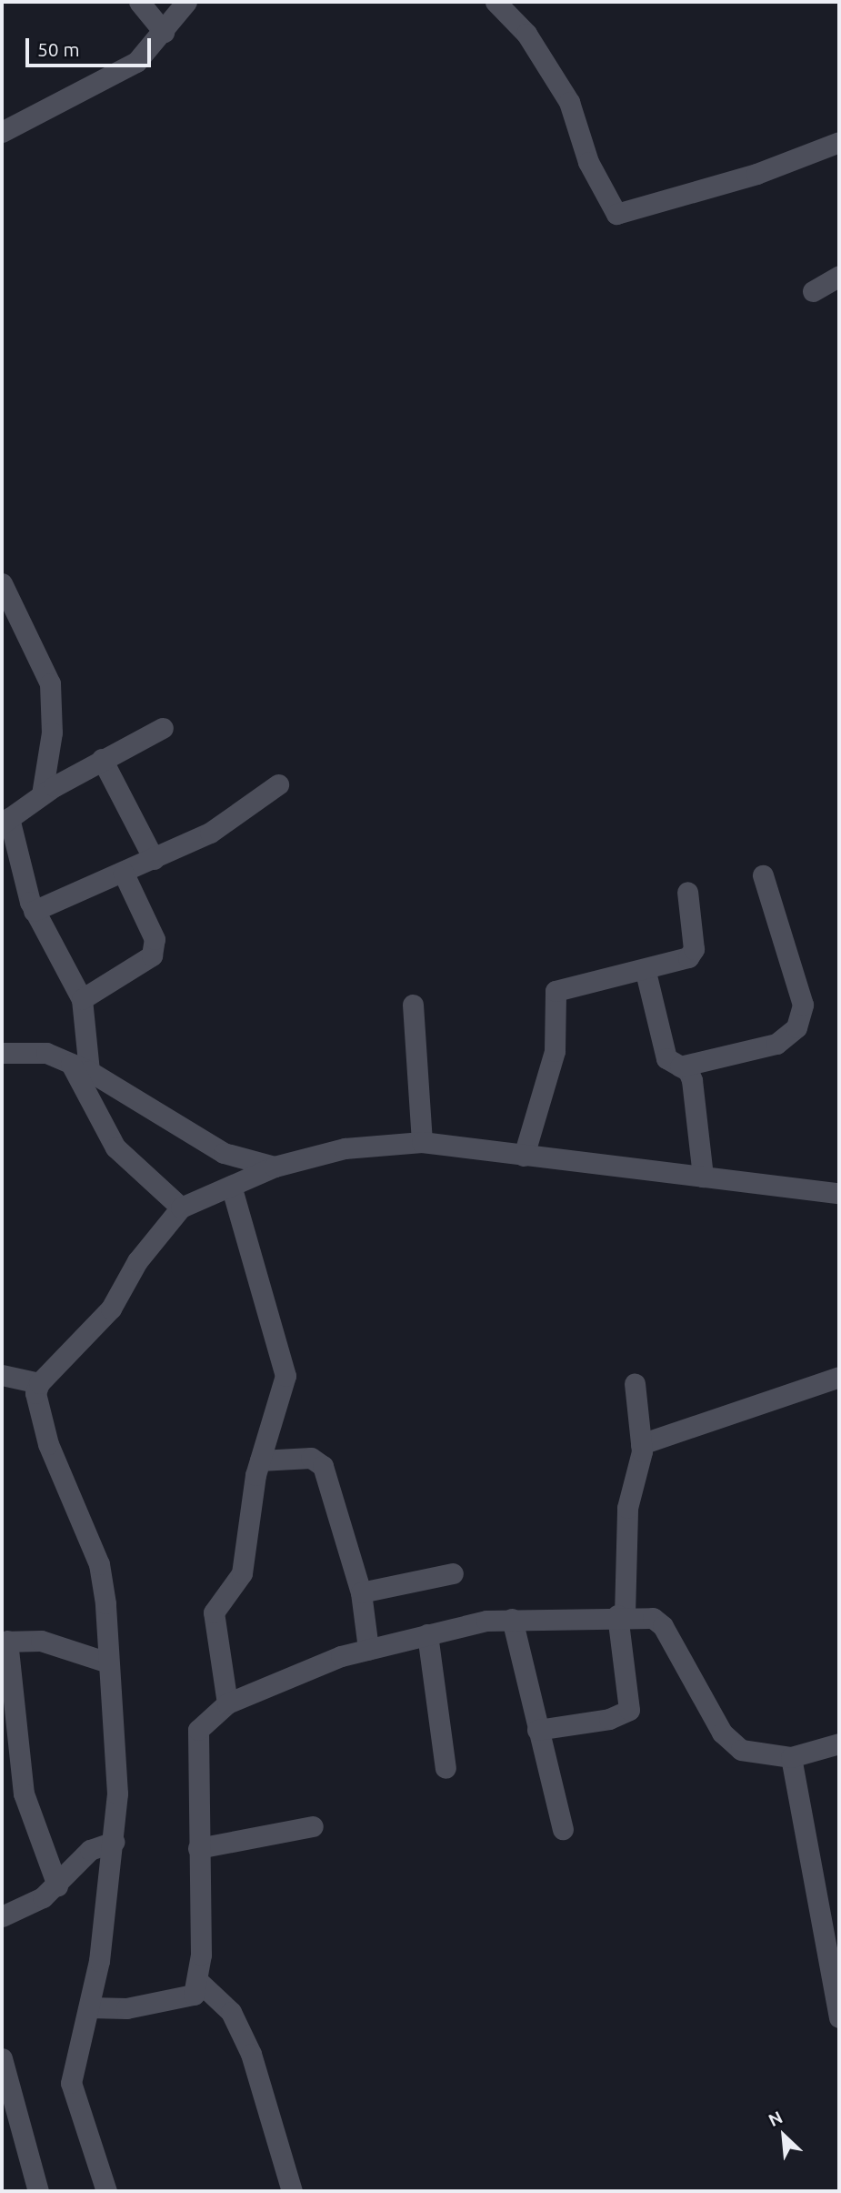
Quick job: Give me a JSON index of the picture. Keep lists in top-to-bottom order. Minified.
{"scale_bar":"50 m","north":"top left"}
